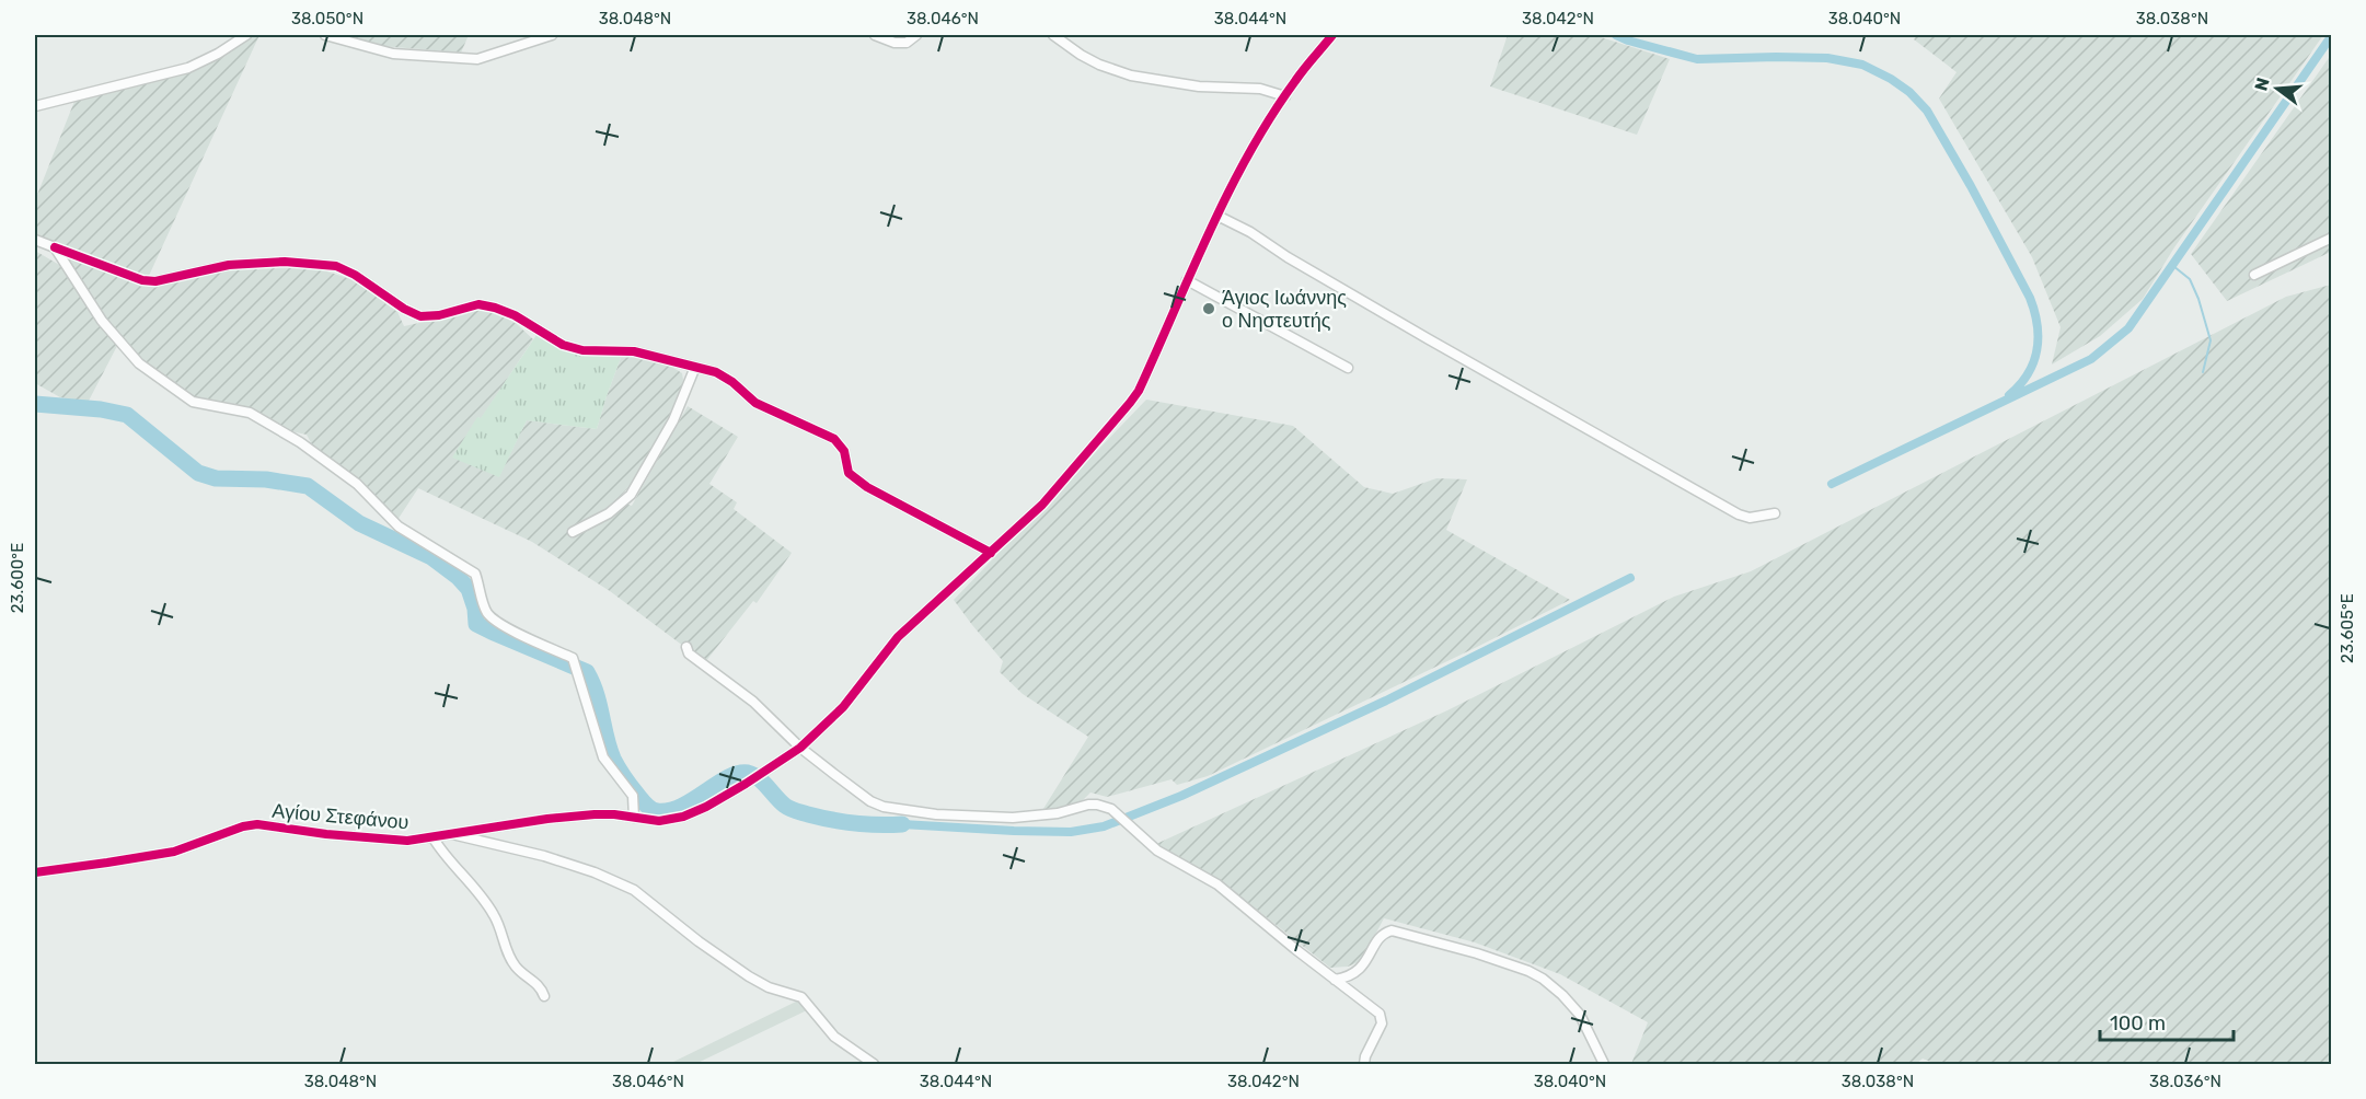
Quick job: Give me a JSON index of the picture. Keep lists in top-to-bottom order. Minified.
{"streets":{"street":["Αγίου Στεφάνου"]},"places":["Άγιος Ιωάννης ο Νηστευτής"],"scale_bar":"100 m","north":"left","coordinates":["38.050°N","38.048°N","38.046°N","38.044°N","38.042°N","38.040°N","38.038°N","23.600°E","23.605°E","38.036°N"]}
